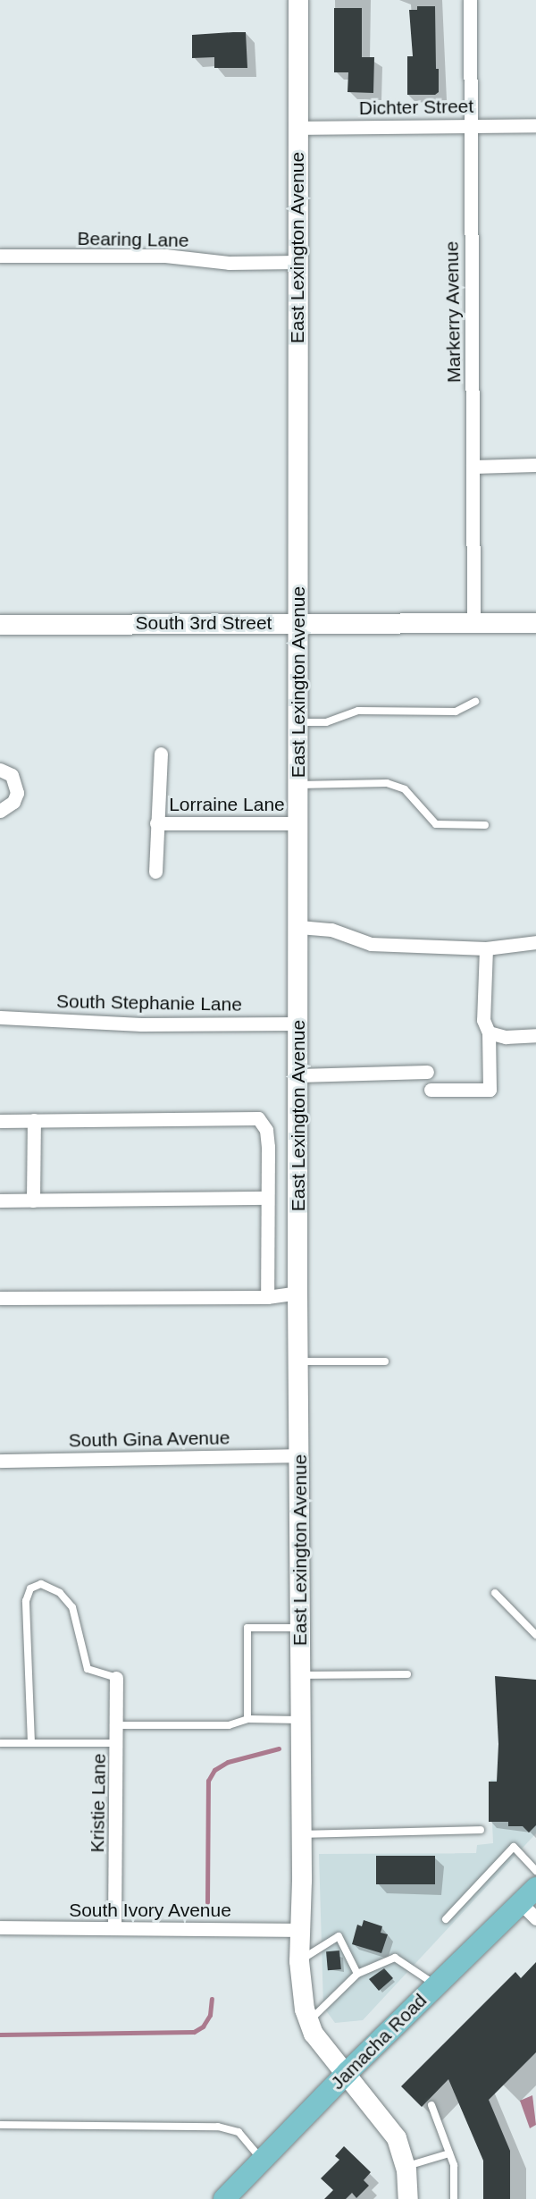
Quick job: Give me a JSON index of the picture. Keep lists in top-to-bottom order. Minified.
{"streets":{"main road":["Jamacha Road"],"street":["Dichter Street","Bearing Lane","East Lexington Avenue","Markerry Avenue","South 3rd Street","Lorraine Lane","South Stephanie Lane","South Gina Avenue","Kristie Lane","South Ivory Avenue"]},"crossings":[["Dichter Street","East Lexington Avenue"],["Dichter Street","Markerry Avenue"],["Bearing Lane","East Lexington Avenue"],["East Lexington Avenue","South 3rd Street"],["East Lexington Avenue","Lorraine Lane"],["East Lexington Avenue","South Stephanie Lane"],["East Lexington Avenue","South Gina Avenue"],["East Lexington Avenue","South Ivory Avenue"],["East Lexington Avenue","Jamacha Road"],["Markerry Avenue","South 3rd Street"],["Kristie Lane","South Ivory Avenue"]]}
